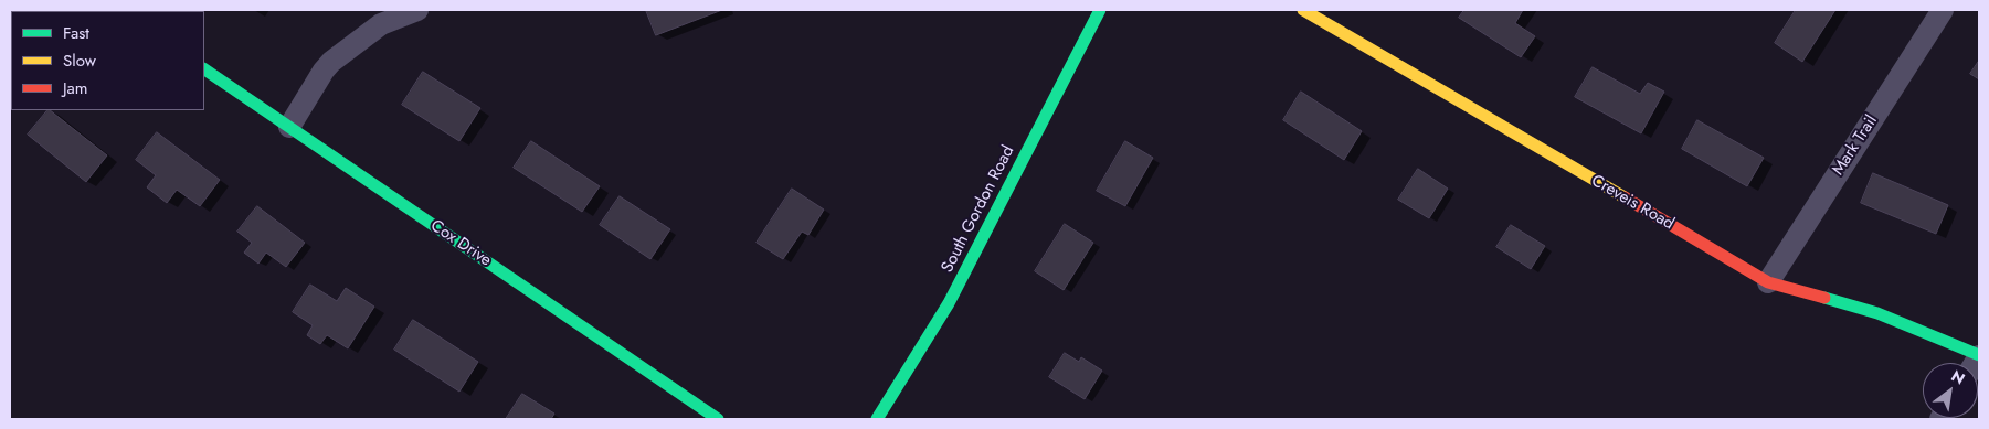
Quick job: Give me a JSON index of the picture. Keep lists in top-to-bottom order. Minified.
{"streets":{"street":["Mark Trail","Creveis Road","South Gordon Road","Cox Drive"]},"crossings":[["Mark Trail","Creveis Road"]],"legend":["Fast","Slow","Jam"],"north":"top right"}
